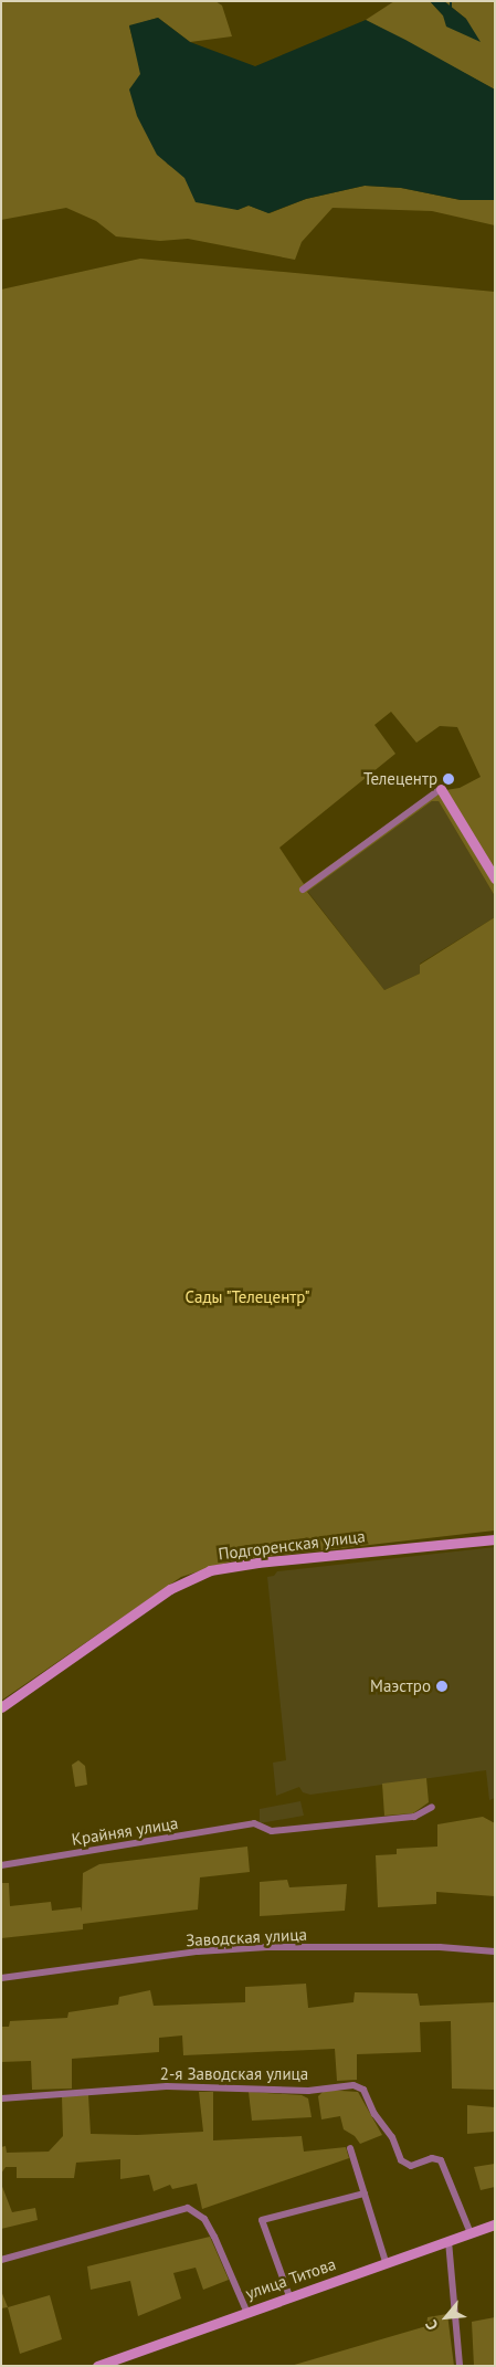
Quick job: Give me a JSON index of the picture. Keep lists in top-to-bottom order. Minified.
{"streets":{"street":["Подгоренская улица","Крайняя улица","Заводская улица","2-я Заводская улица","улица Титова"]},"crossings":[["2-я Заводская улица","улица Титова"]],"parks":["Сады \"Телецентр\""],"places":["Телецентр","Маэстро"],"north":"bottom left"}
